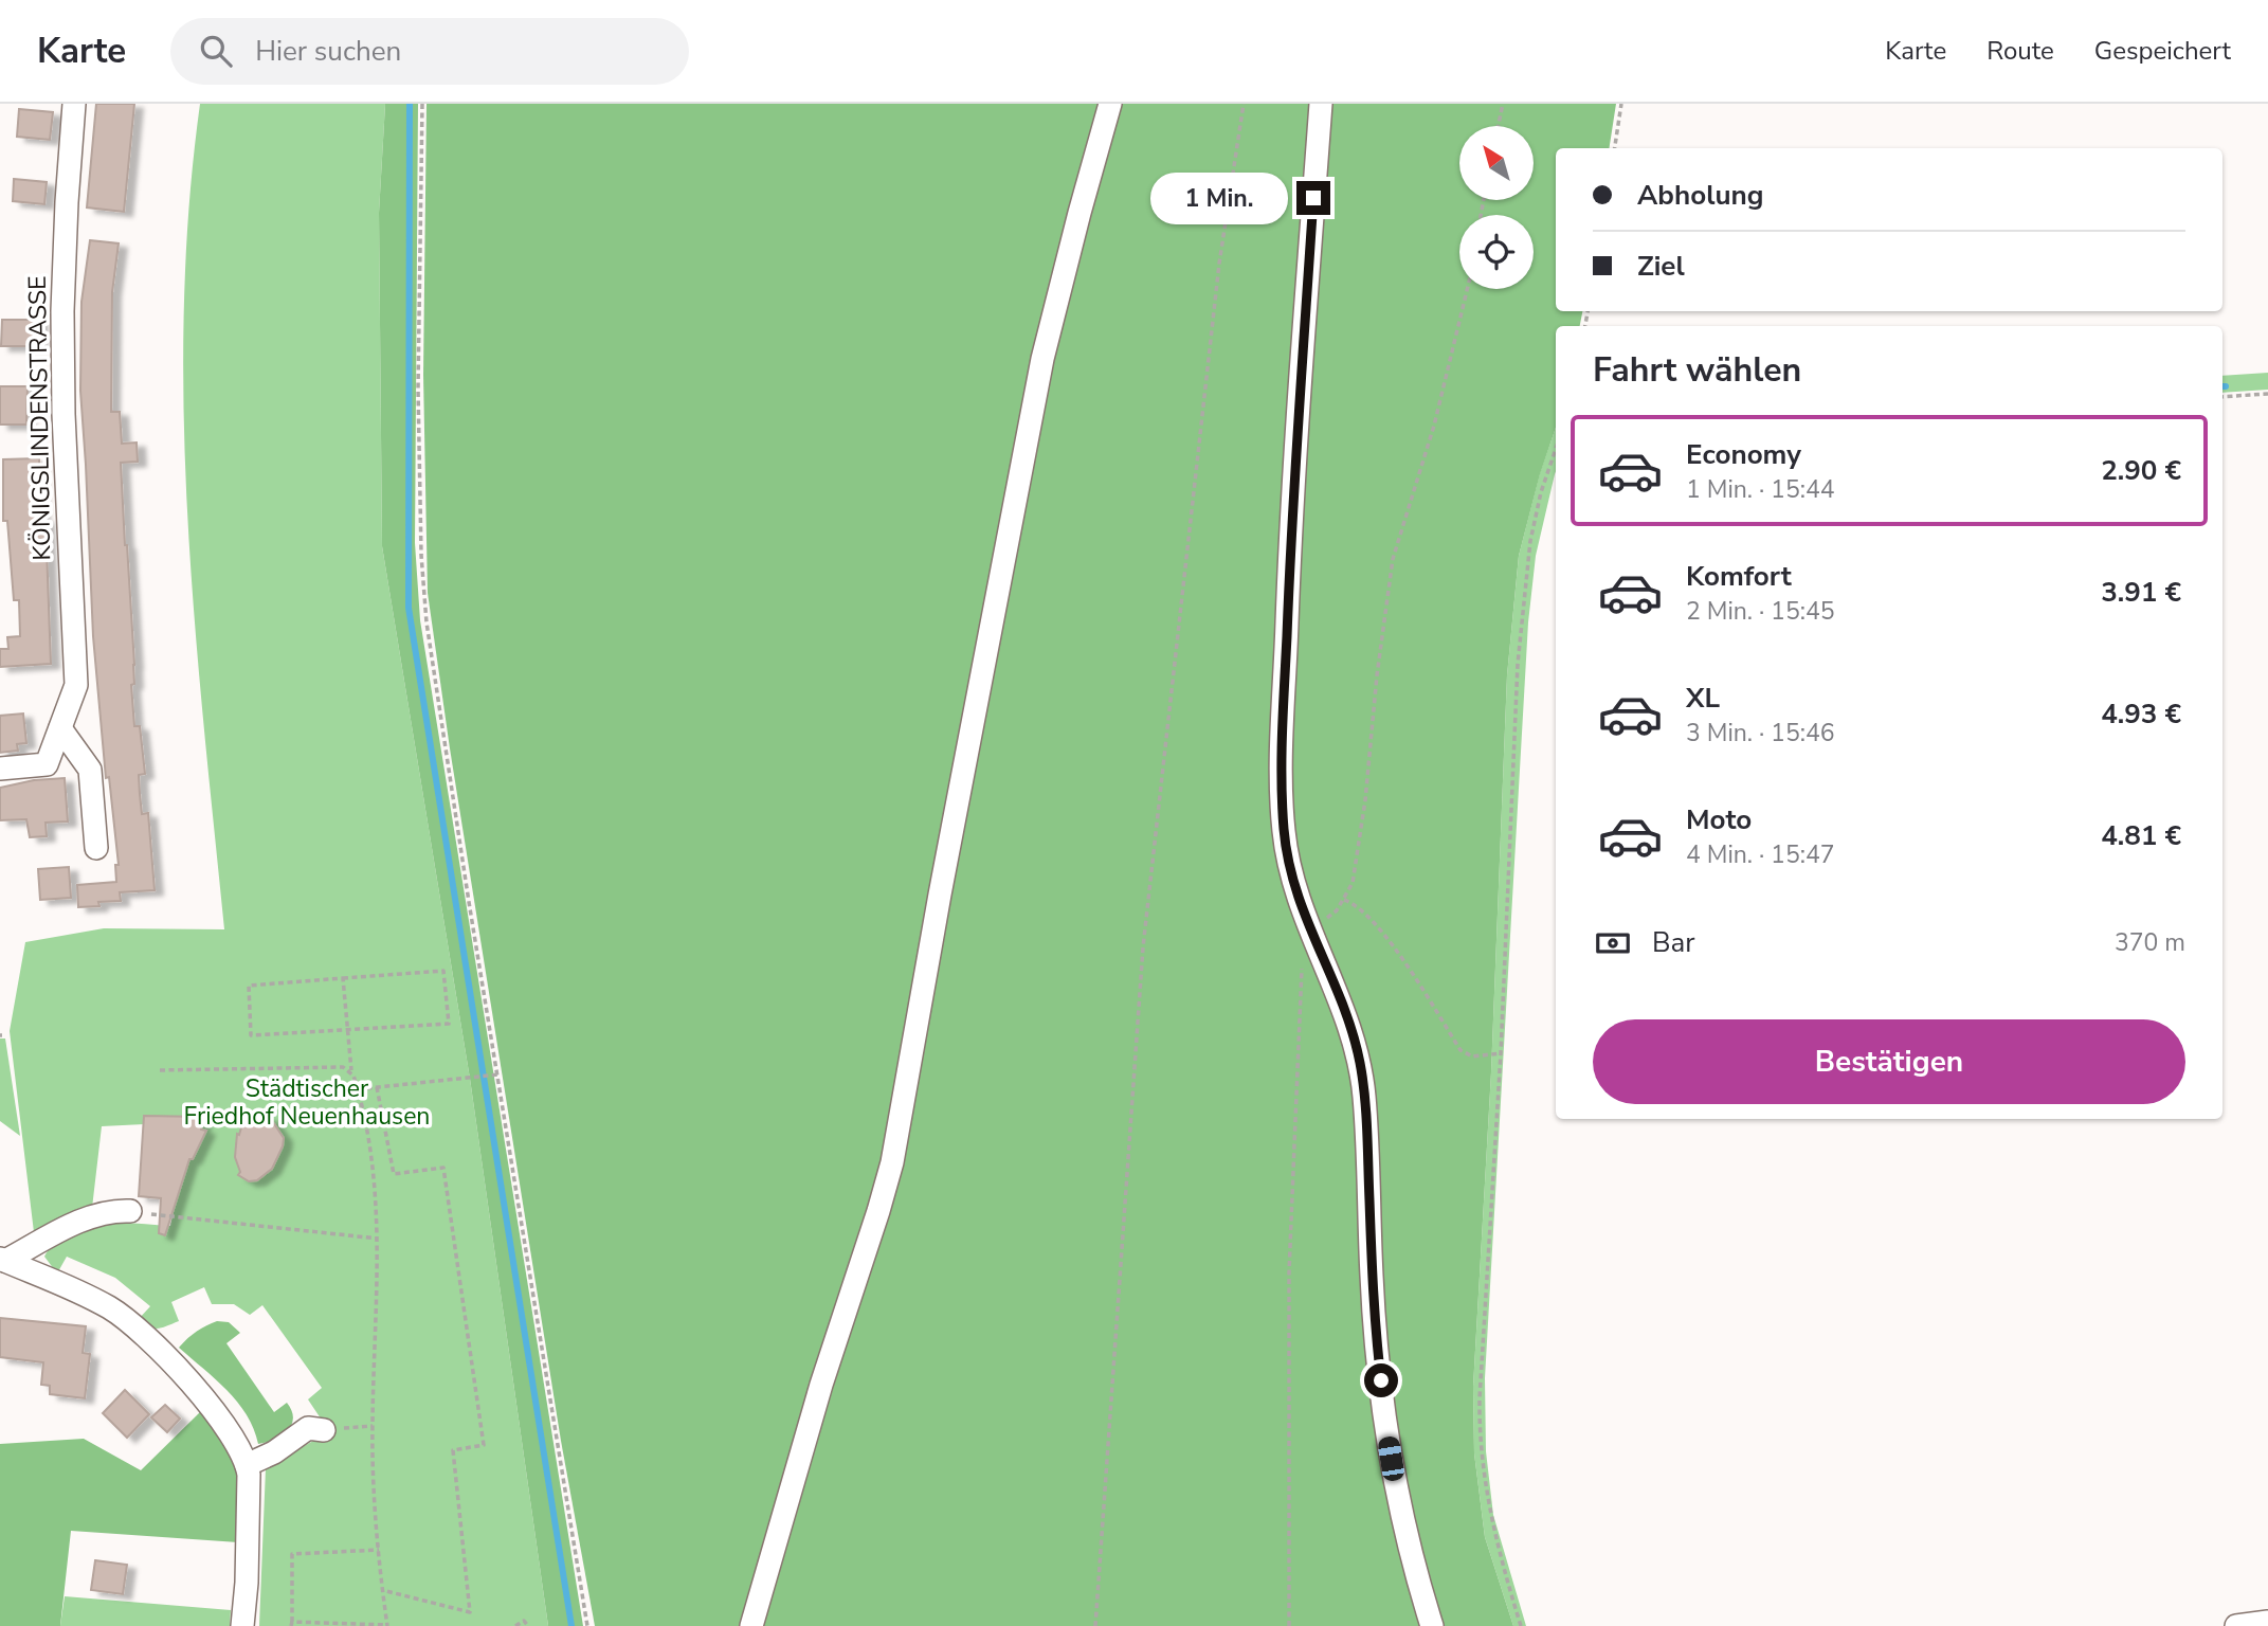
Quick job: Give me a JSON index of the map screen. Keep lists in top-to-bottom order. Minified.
{"streets":{"street":["KÖNIGSLINDENSTRASSE"]},"parks":["Städtischer Friedhof Neuenhausen"],"north":"top left","page":{"header":"Karte","search":"Hier suchen","nav":["Karte","Route","Gespeichert"],"banner":["Abholung","Ziel"],"bubble":"1 Min.","heading":"Fahrt wählen","list":[{"name":"Economy","note":"1 Min. · 15:44","value":"2.90 €"},{"name":"Komfort","note":"2 Min. · 15:45","value":"3.91 €"},{"name":"XL","note":"3 Min. · 15:46","value":"4.93 €"},{"name":"Moto","note":"4 Min. · 15:47","value":"4.81 €"}],"pay":["Bar","370 m"],"buttons":"Bestätigen"}}
